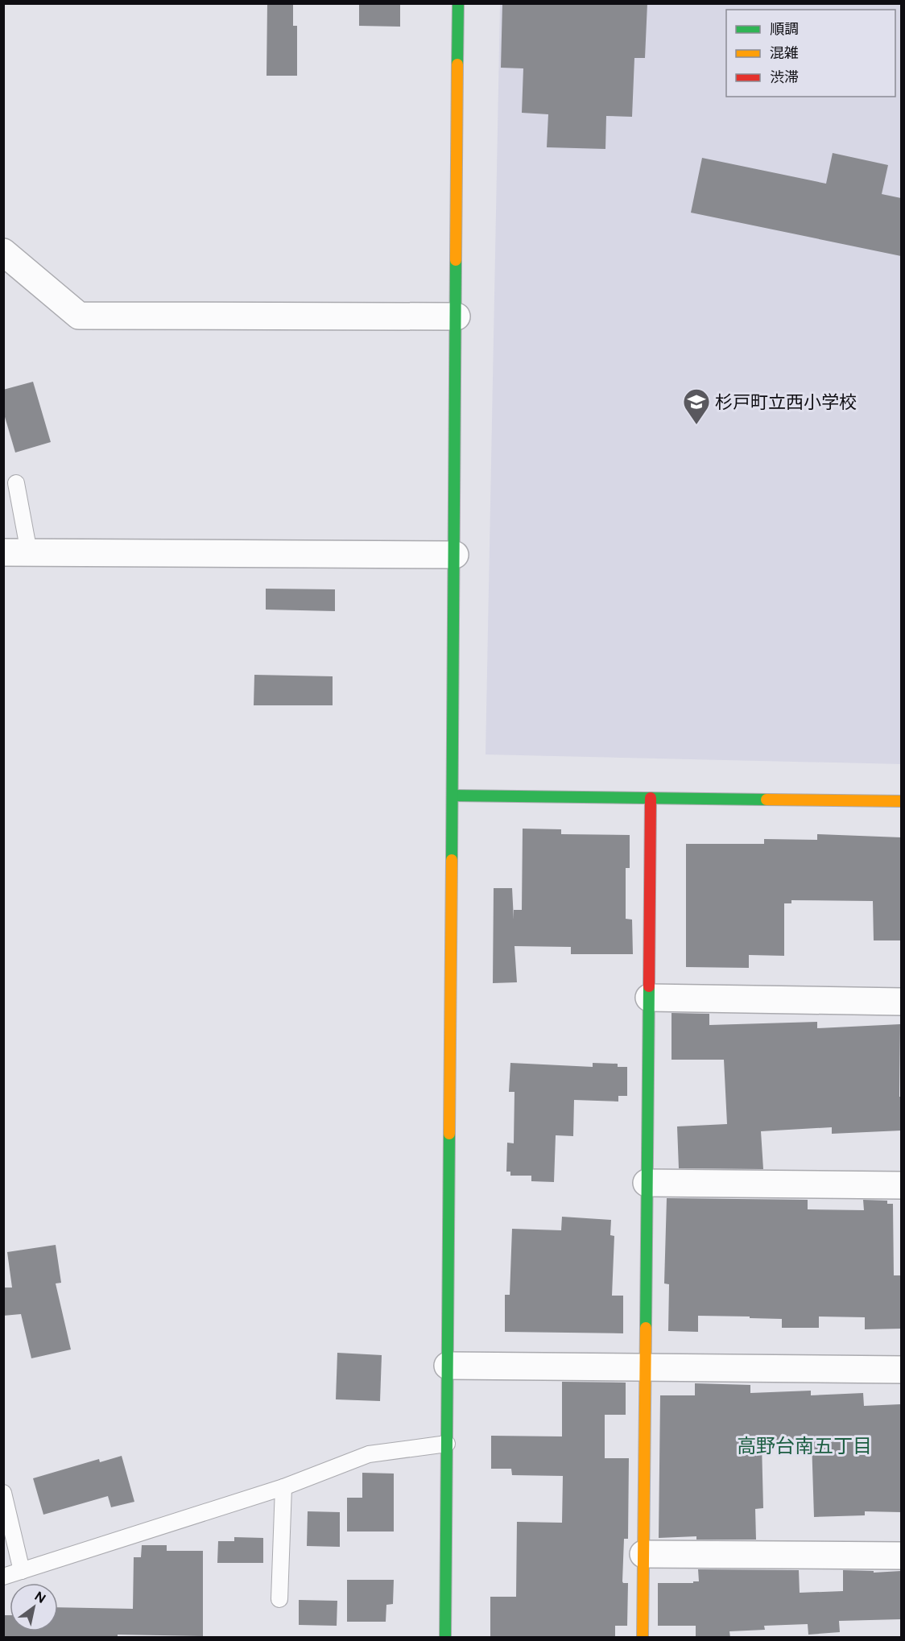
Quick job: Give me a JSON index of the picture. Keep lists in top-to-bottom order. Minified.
{"districts":["高野台南五丁目"],"places":{"school or university":["杉戸町立西小学校"]},"legend":["順調","混雑","渋滞"],"north":"top right"}
